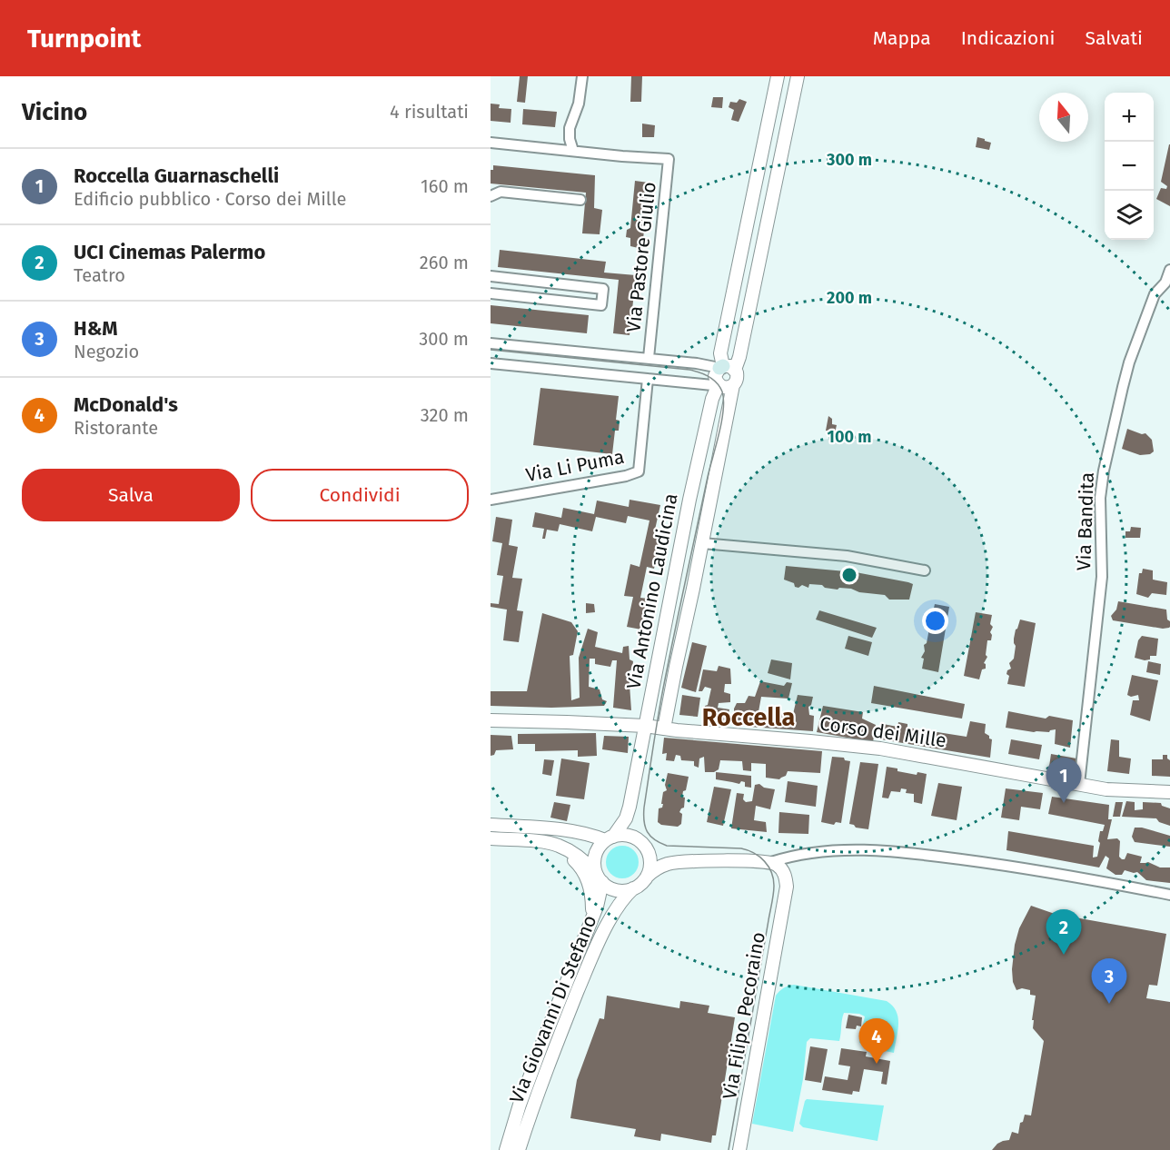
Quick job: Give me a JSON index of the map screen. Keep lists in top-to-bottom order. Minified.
{"streets":{"street":["Via Pastore Giulio","Via Li Puma","Via Bandita","Via Antonino Laudicina","Corso dei Mille","Via Giovanni Di Stefano","Via Filipo Pecoraino"]},"crossings":[["Via Bandita","Corso dei Mille"],["Via Antonino Laudicina","Corso dei Mille"]],"districts":["Roccella"],"north":"top","page":{"header":"Turnpoint","nav":["Mappa","Indicazioni","Salvati"],"heading":["Vicino","4 risultati"],"map_buttons":["+","−"],"list":[{"mark":"1","name":"Roccella Guarnaschelli","note":"Edificio pubblico · Corso dei Mille","value":"160 m"},{"mark":"2","name":"UCI Cinemas Palermo","note":"Teatro","value":"260 m"},{"mark":"3","name":"H&M","note":"Negozio","value":"300 m"},{"mark":"4","name":"McDonald's","note":"Ristorante","value":"320 m"}],"buttons":["Salva","Condividi"],"pins":["1","2","3","4"]},"rings":["300 m","200 m","100 m"]}
